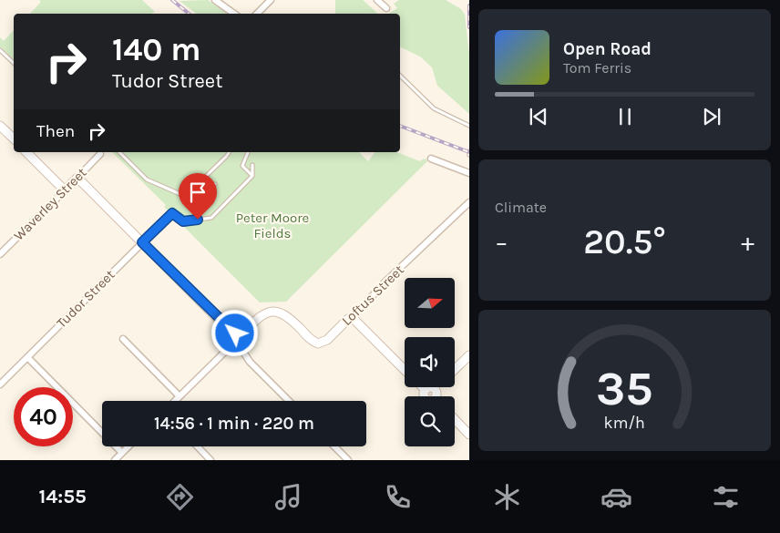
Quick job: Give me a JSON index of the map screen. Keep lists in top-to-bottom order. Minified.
{"streets":{"street":["Waverley Street","Loftus Street","Tudor Street"]},"parks":["Peter Moore Fields"],"north":"right","page":{"turn":["140 m","Tudor Street"],"song":["Open Road","Tom Ferris"],"then":"Then","tile":"Climate","heat":["−","20.5°","+"],"limit":"40","trip":"14:56 · 1 min · 220 m","tabs":"14:55","gauge":["35","km/h"]}}
